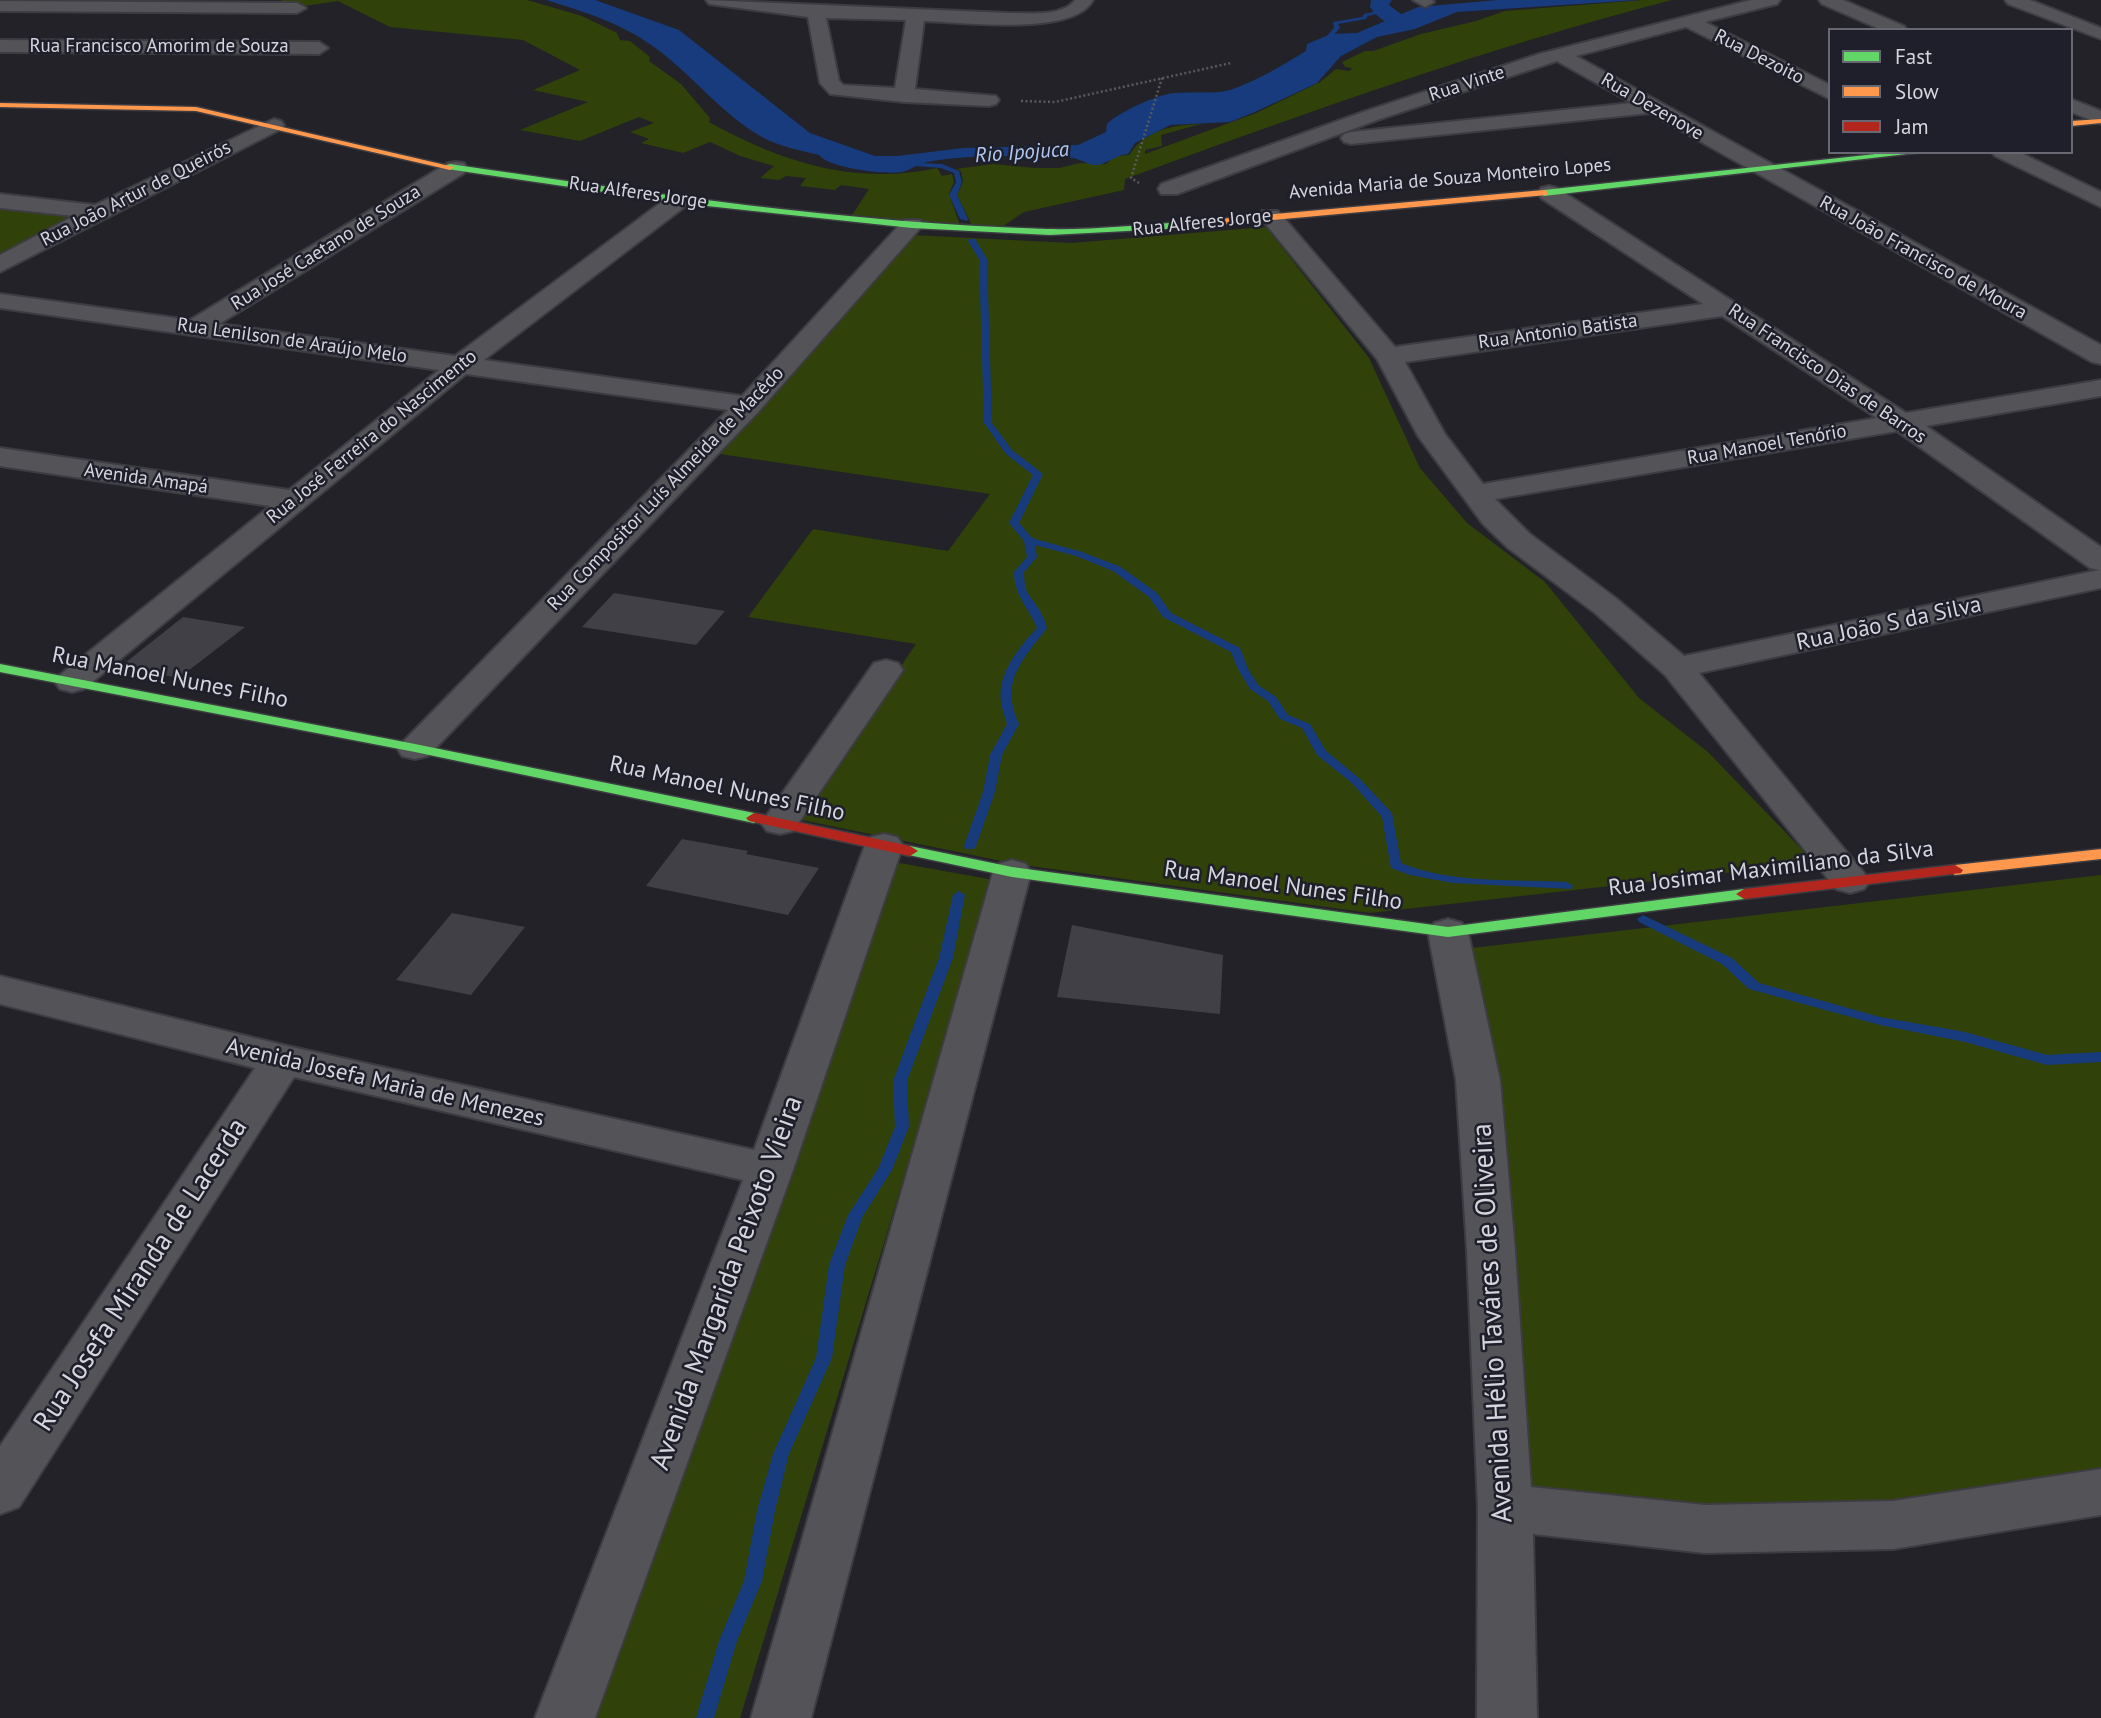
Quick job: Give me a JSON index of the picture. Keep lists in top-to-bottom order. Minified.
{"streets":{"street":["Rua Francisco Amorim de Souza","Rua Dezoito","Rua Vinte","Rua Dezenove","Avenida Maria de Souza Monteiro Lopes","Rua Alferes Jorge","Rua João Artur de Queirós","Rua José Caetano de Souza","Rua João Francisco de Moura","Rua Antonio Batista","Rua Lenilson de Araújo Melo","Rua Francisco Dias de Barros","Rua José Ferreira do Nascimento","Rua Manoel Tenório","Avenida Amapá","Rua Compositor Luís Almeida de Macêdo","Rua João S da Silva","Rua Manoel Nunes Filho","Rua Josimar Maximiliano da Silva","Avenida Josefa Maria de Menezes","Rua Josefa Miranda de Lacerda","Avenida Margarida Peixoto Vieira","Avenida Hélio Taváres de Oliveira"]},"crossings":[["Rua Dezoito","Rua Vinte"],["Rua Vinte","Rua Dezenove"],["Rua Dezenove","Avenida Maria de Souza Monteiro Lopes"],["Rua Dezenove","Rua João Francisco de Moura"],["Avenida Maria de Souza Monteiro Lopes","Rua Alferes Jorge"],["Avenida Maria de Souza Monteiro Lopes","Rua João Francisco de Moura"],["Avenida Maria de Souza Monteiro Lopes","Rua Francisco Dias de Barros"],["Rua Alferes Jorge","Rua João Artur de Queirós"],["Rua Alferes Jorge","Rua José Caetano de Souza"],["Rua Alferes Jorge","Rua José Ferreira do Nascimento"],["Rua Alferes Jorge","Rua Compositor Luís Almeida de Macêdo"],["Rua José Caetano de Souza","Rua Lenilson de Araújo Melo"],["Rua Antonio Batista","Rua Francisco Dias de Barros"],["Rua Lenilson de Araújo Melo","Rua José Ferreira do Nascimento"],["Rua Lenilson de Araújo Melo","Rua Compositor Luís Almeida de Macêdo"],["Rua Francisco Dias de Barros","Rua Manoel Tenório"],["Rua José Ferreira do Nascimento","Avenida Amapá"],["Rua José Ferreira do Nascimento","Rua Manoel Nunes Filho"],["Rua Compositor Luís Almeida de Macêdo","Rua Manoel Nunes Filho"],["Rua Manoel Nunes Filho","Rua Josimar Maximiliano da Silva"],["Rua Manoel Nunes Filho","Avenida Margarida Peixoto Vieira"],["Rua Manoel Nunes Filho","Avenida Hélio Taváres de Oliveira"],["Rua Josimar Maximiliano da Silva","Avenida Hélio Taváres de Oliveira"],["Avenida Josefa Maria de Menezes","Rua Josefa Miranda de Lacerda"],["Avenida Josefa Maria de Menezes","Avenida Margarida Peixoto Vieira"]],"water":["Rio Ipojuca"],"legend":["Fast","Slow","Jam"]}
